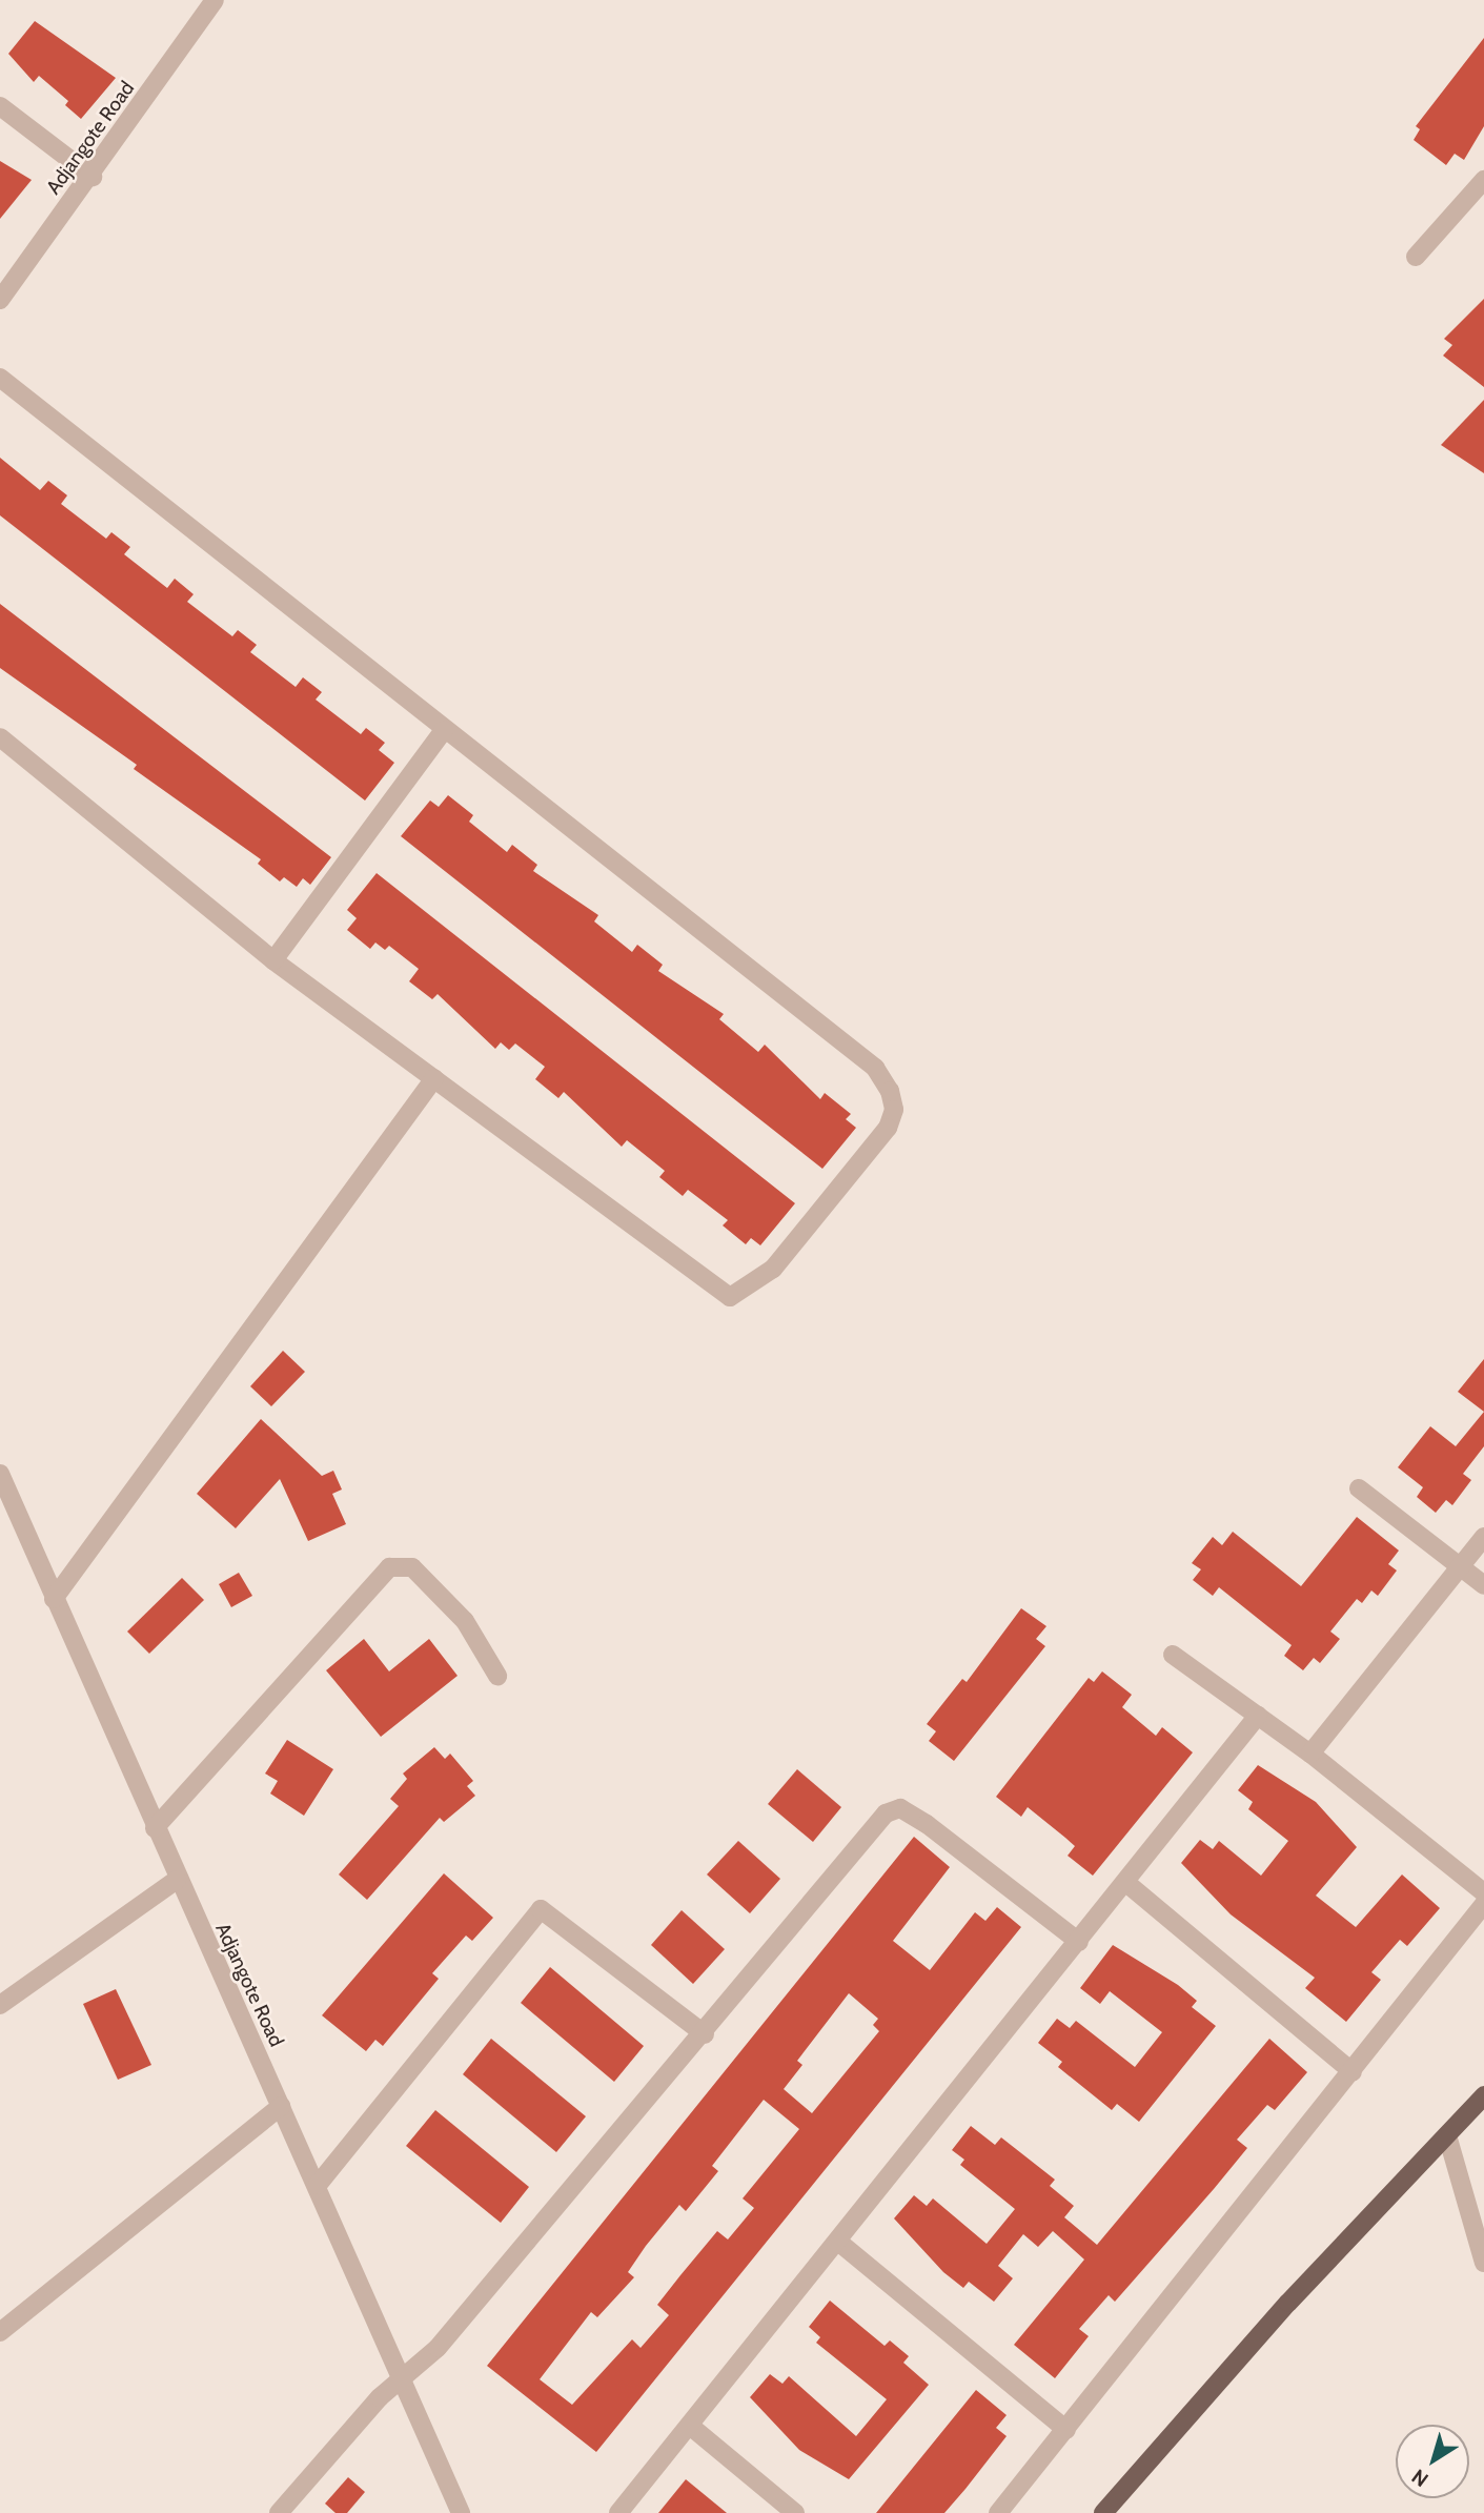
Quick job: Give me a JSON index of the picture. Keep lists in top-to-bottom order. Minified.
{"streets":{"street":["Adjangote Road"]},"north":"bottom left"}
